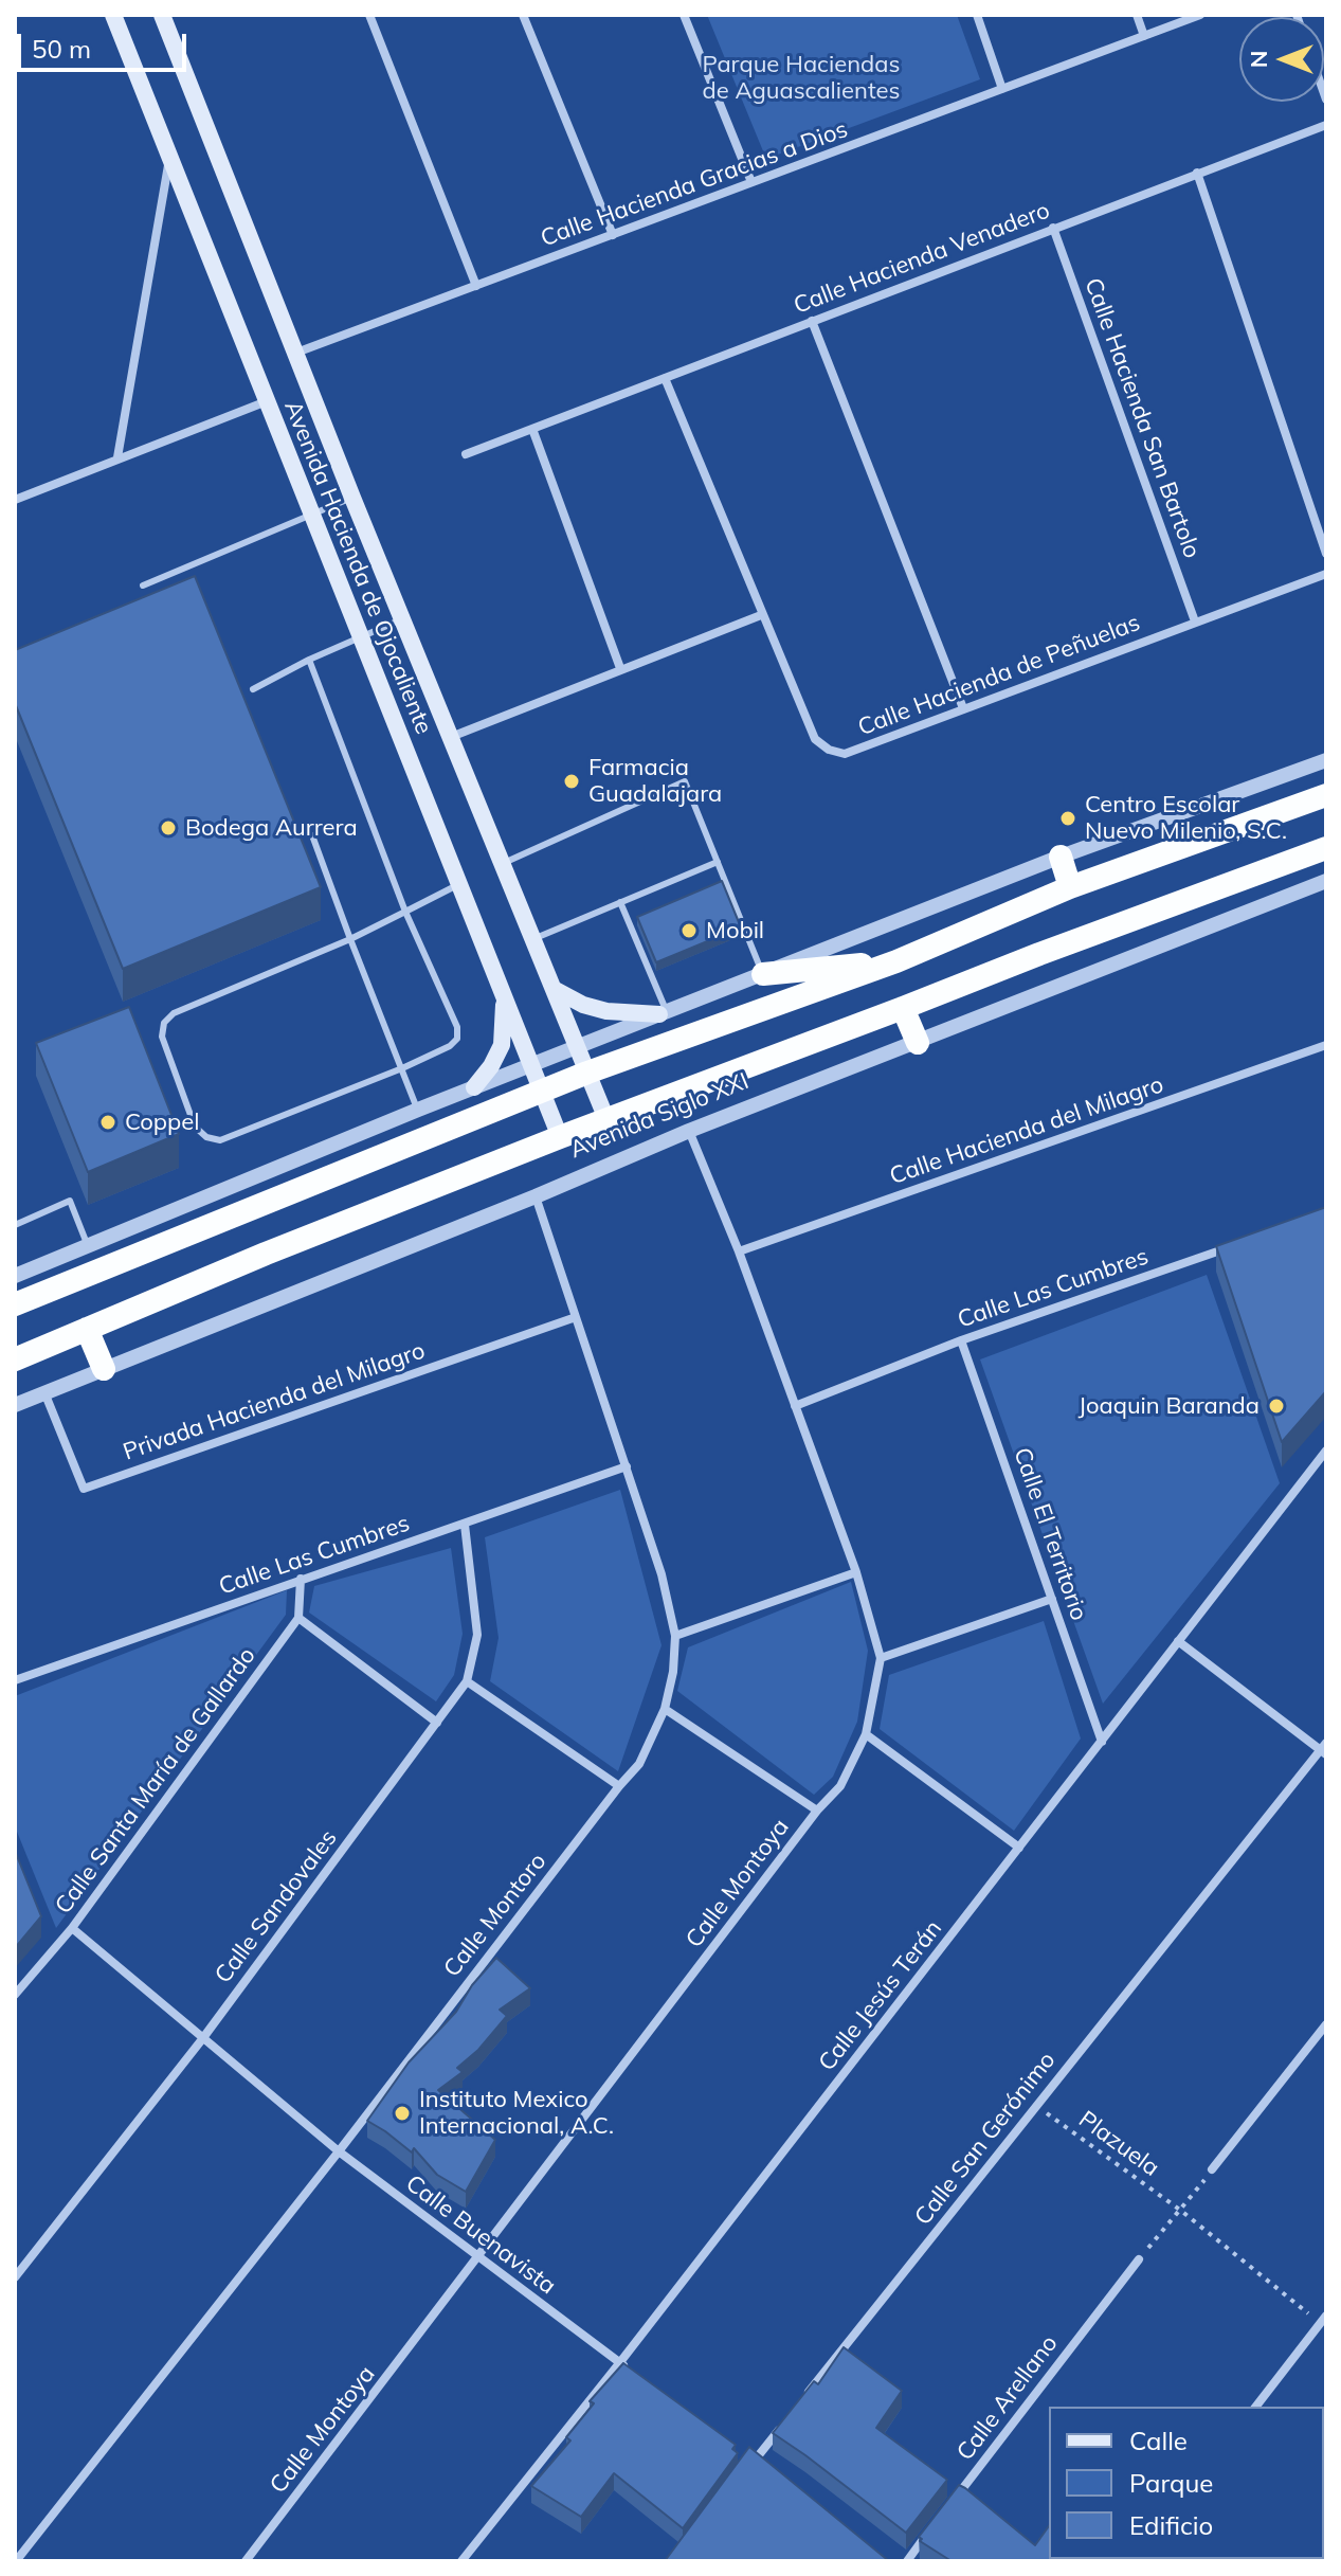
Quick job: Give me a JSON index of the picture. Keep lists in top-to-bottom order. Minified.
{"streets":{"highway":["Avenida Siglo XXI"],"main road":["Avenida Hacienda de Ojocaliente"],"street":["Calle Hacienda Gracias a Dios","Calle Hacienda Venadero","Calle Hacienda San Bartolo","Calle Hacienda de Peñuelas","Calle Hacienda del Milagro","Calle Las Cumbres","Privada Hacienda del Milagro","Calle El Territorio","Calle Santa María de Gallardo","Calle Montoya","Calle Sandovales","Calle Montoro","Calle Jesús Terán","Calle San Gerónimo","Calle Buenavista","Calle Arellano"],"path":["Plazuela"]},"crossings":[["Calle Hacienda Gracias a Dios","Avenida Hacienda de Ojocaliente"],["Calle Hacienda Venadero","Calle Hacienda San Bartolo"],["Calle Hacienda Venadero","Calle Hacienda de Peñuelas"],["Calle Hacienda San Bartolo","Calle Hacienda de Peñuelas"],["Avenida Hacienda de Ojocaliente","Avenida Siglo XXI"],["Avenida Siglo XXI","Privada Hacienda del Milagro"],["Avenida Siglo XXI","Calle Montoya"],["Avenida Siglo XXI","Calle Montoro"],["Calle Hacienda del Milagro","Calle Montoya"],["Calle Las Cumbres","Calle El Territorio"],["Calle Las Cumbres","Calle Montoya"],["Calle Las Cumbres","Calle Sandovales"],["Calle Las Cumbres","Calle Montoro"],["Privada Hacienda del Milagro","Calle Montoro"],["Calle El Territorio","Calle Jesús Terán"],["Calle Santa María de Gallardo","Calle Buenavista"],["Calle Montoya","Calle Buenavista"],["Calle Sandovales","Calle Buenavista"],["Calle Montoro","Calle Buenavista"],["Calle Jesús Terán","Calle Buenavista"],["Calle San Gerónimo","Plazuela"]],"parks":["Parque Haciendas de Aguascalientes"],"places":["Farmacia Guadalajara","Centro Escolar Nuevo Milenio, S.C.","Bodega Aurrera","Mobil","Coppel","Joaquin Baranda","Instituto Mexico Internacional, A.C."],"legend":["Calle","Parque","Edificio"],"scale_bar":"50 m","north":"left"}
